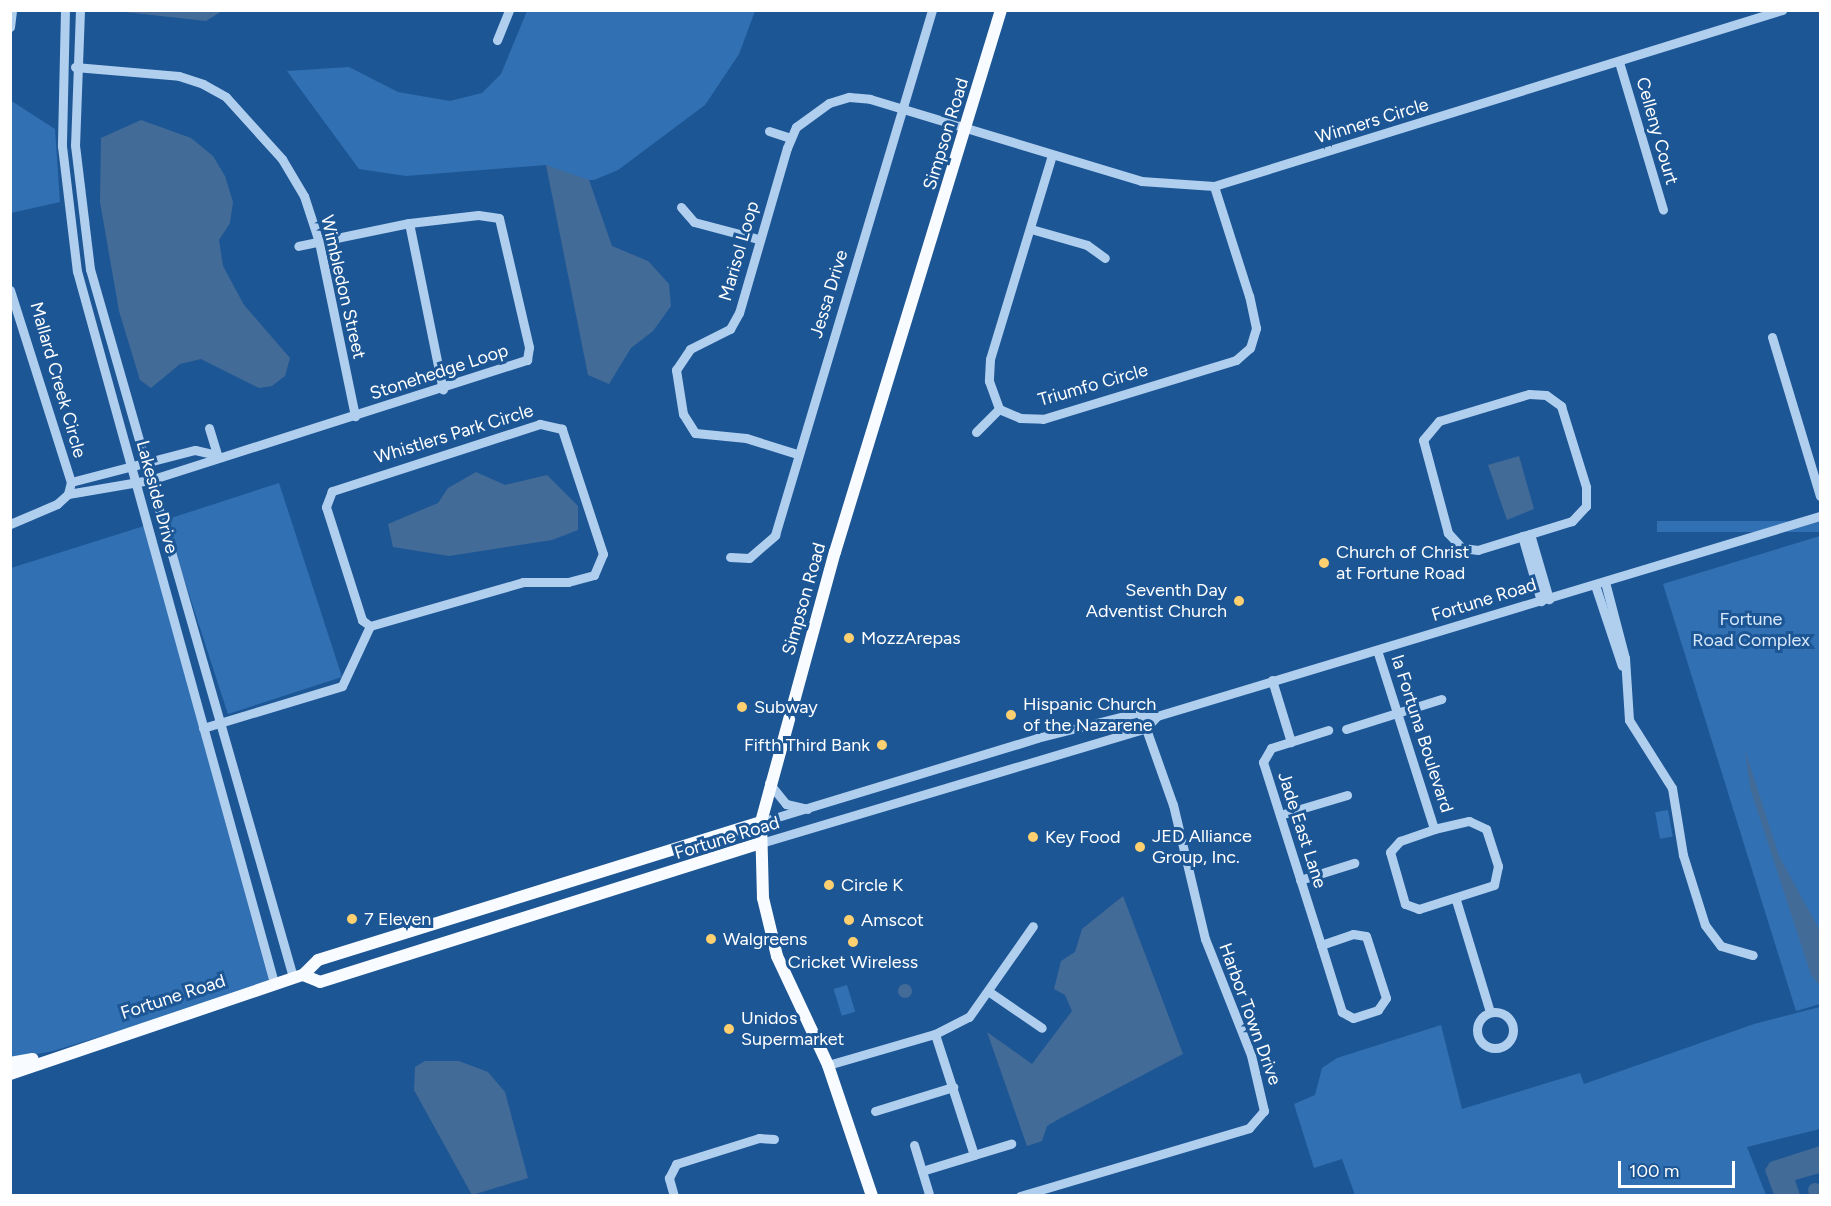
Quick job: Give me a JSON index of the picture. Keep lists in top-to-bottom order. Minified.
{"streets":{"main road":["Simpson Road","Fortune Road"],"street":["Winners Circle","Celleny Court","Marisol Loop","Wimbledon Street","Jessa Drive","Stonehedge Loop","Mallard Creek Circle","Triumfo Circle","Whistlers Park Circle","Lakeside Drive","la Fortuna Boulevard","Jade East Lane","Harbor Town Drive"]},"crossings":[["Winners Circle","Celleny Court"],["Winners Circle","Simpson Road"],["Winners Circle","Marisol Loop"],["Winners Circle","Triumfo Circle"],["Simpson Road","Marisol Loop"],["Simpson Road","Fortune Road"],["Marisol Loop","Jessa Drive"],["Wimbledon Street","Stonehedge Loop"],["Wimbledon Street","Lakeside Drive"],["Stonehedge Loop","Mallard Creek Circle"],["Stonehedge Loop","Lakeside Drive"],["Mallard Creek Circle","Lakeside Drive"],["Lakeside Drive","Fortune Road"],["Fortune Road","la Fortuna Boulevard"],["Fortune Road","Harbor Town Drive"]],"parks":["Fortune Road Complex"],"places":["Church of Christ at Fortune Road","Seventh Day Adventist Church","MozzArepas","Subway","Hispanic Church of the Nazarene","Fifth Third Bank","Key Food","JED Alliance Group, Inc.","Circle K","7 Eleven","Amscot","Walgreens","Cricket Wireless","Unidos Supermarket"],"scale_bar":"100 m"}
